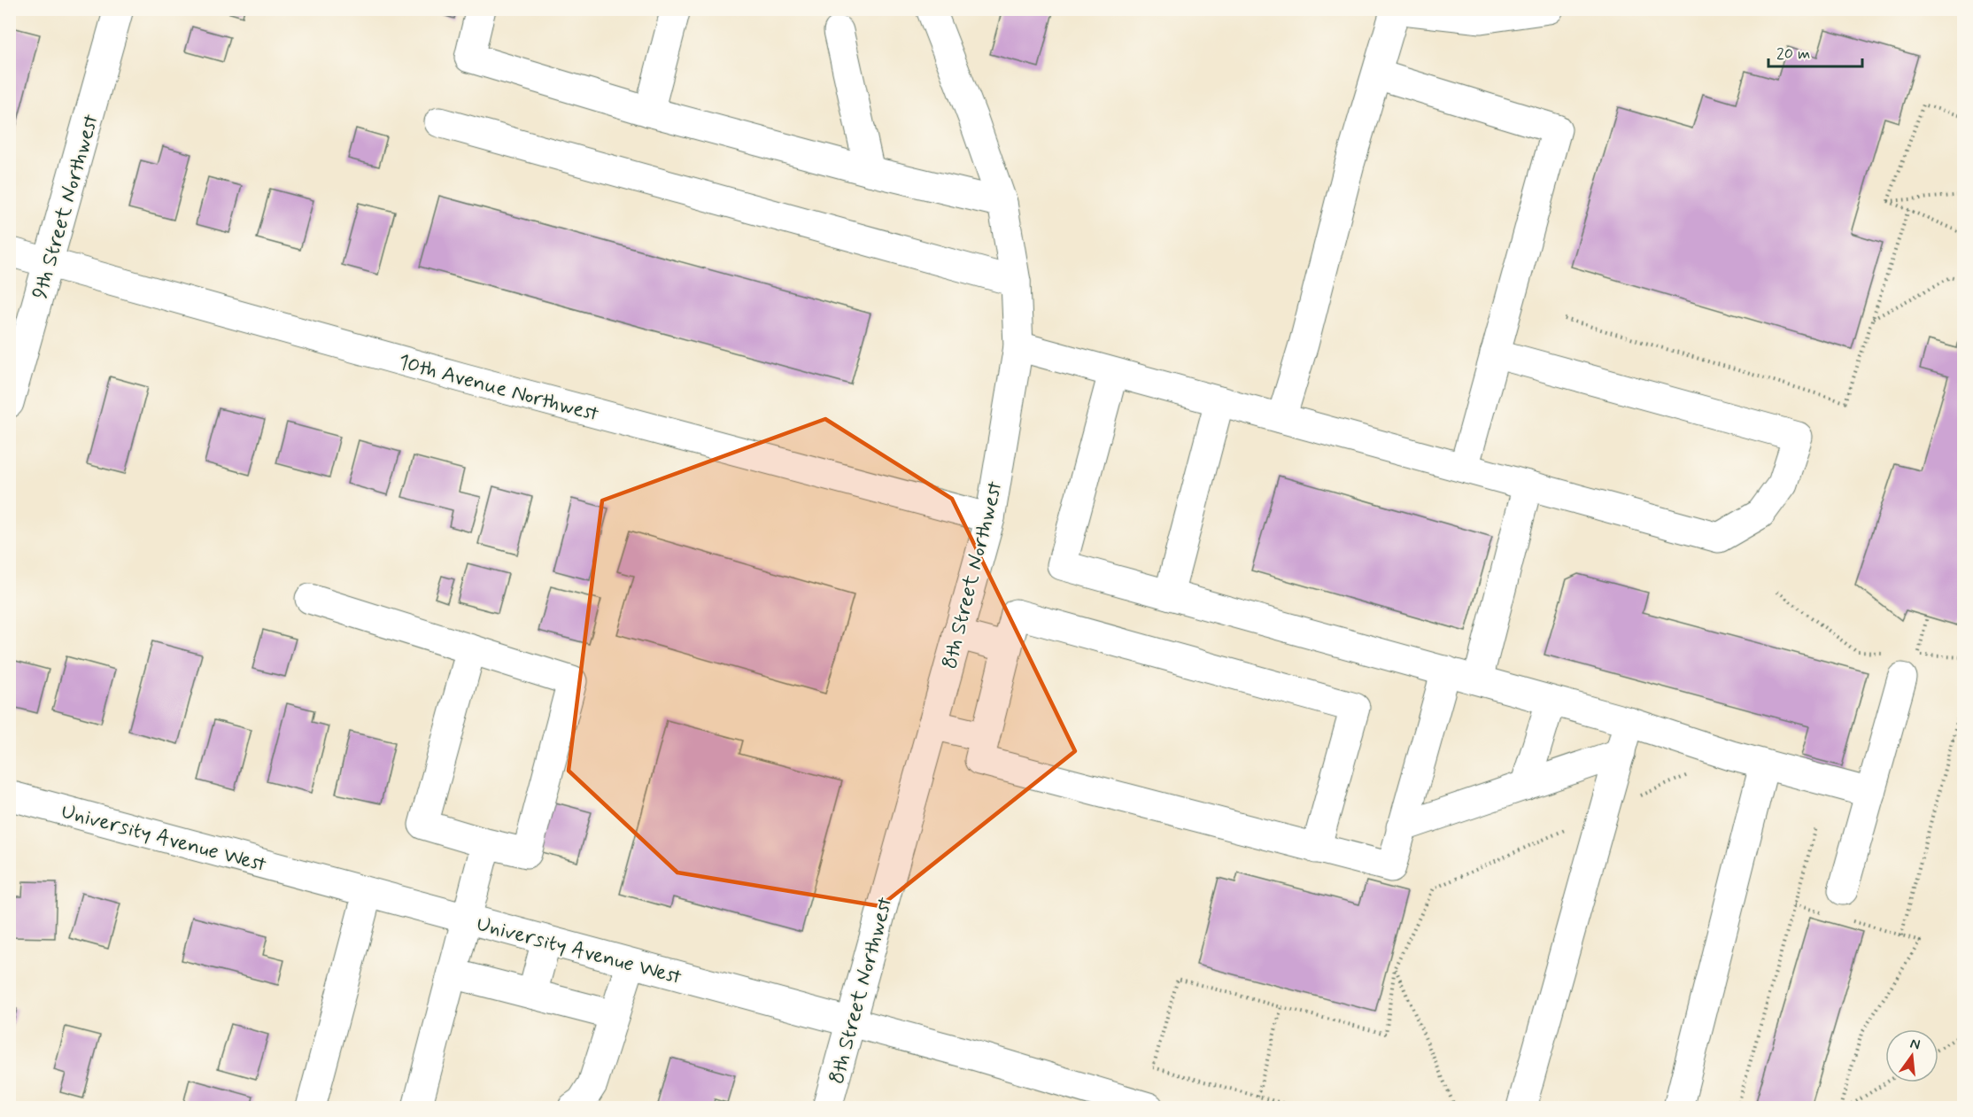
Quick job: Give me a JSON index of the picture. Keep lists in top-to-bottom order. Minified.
{"streets":{"street":["9th Street Northwest","10th Avenue Northwest","8th Street Northwest","University Avenue West"]},"crossings":[["9th Street Northwest","10th Avenue Northwest"],["10th Avenue Northwest","8th Street Northwest"],["8th Street Northwest","University Avenue West"]],"scale_bar":"20 m","north":"top"}
